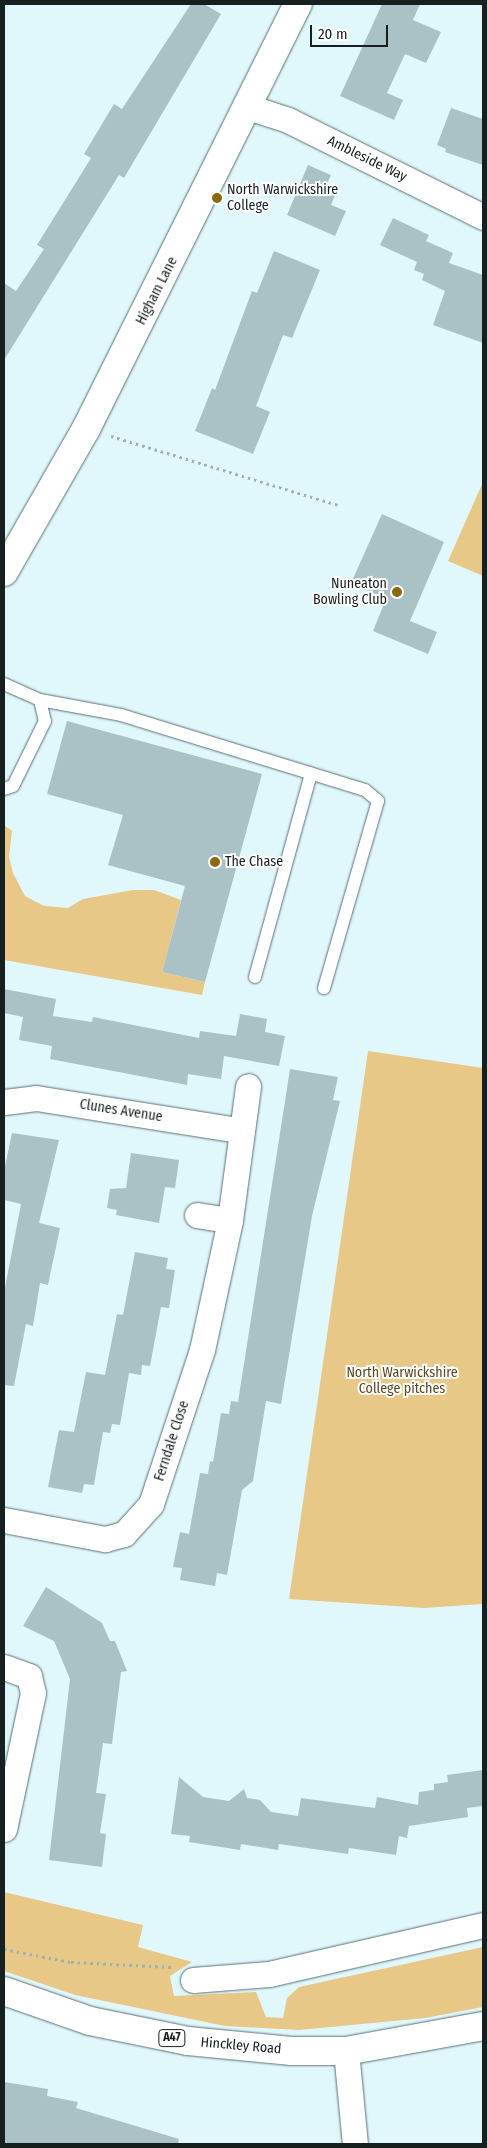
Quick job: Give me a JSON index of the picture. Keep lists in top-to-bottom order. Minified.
{"streets":{"street":["Ambleside Way","Higham Lane","Clunes Avenue","Ferndale Close","A47","Hinckley Road"]},"crossings":[["Ambleside Way","Higham Lane"],["Clunes Avenue","Ferndale Close"]],"parks":["North Warwickshire College pitches"],"places":["North Warwickshire College","Nuneaton Bowling Club","The Chase"],"scale_bar":"20 m"}
